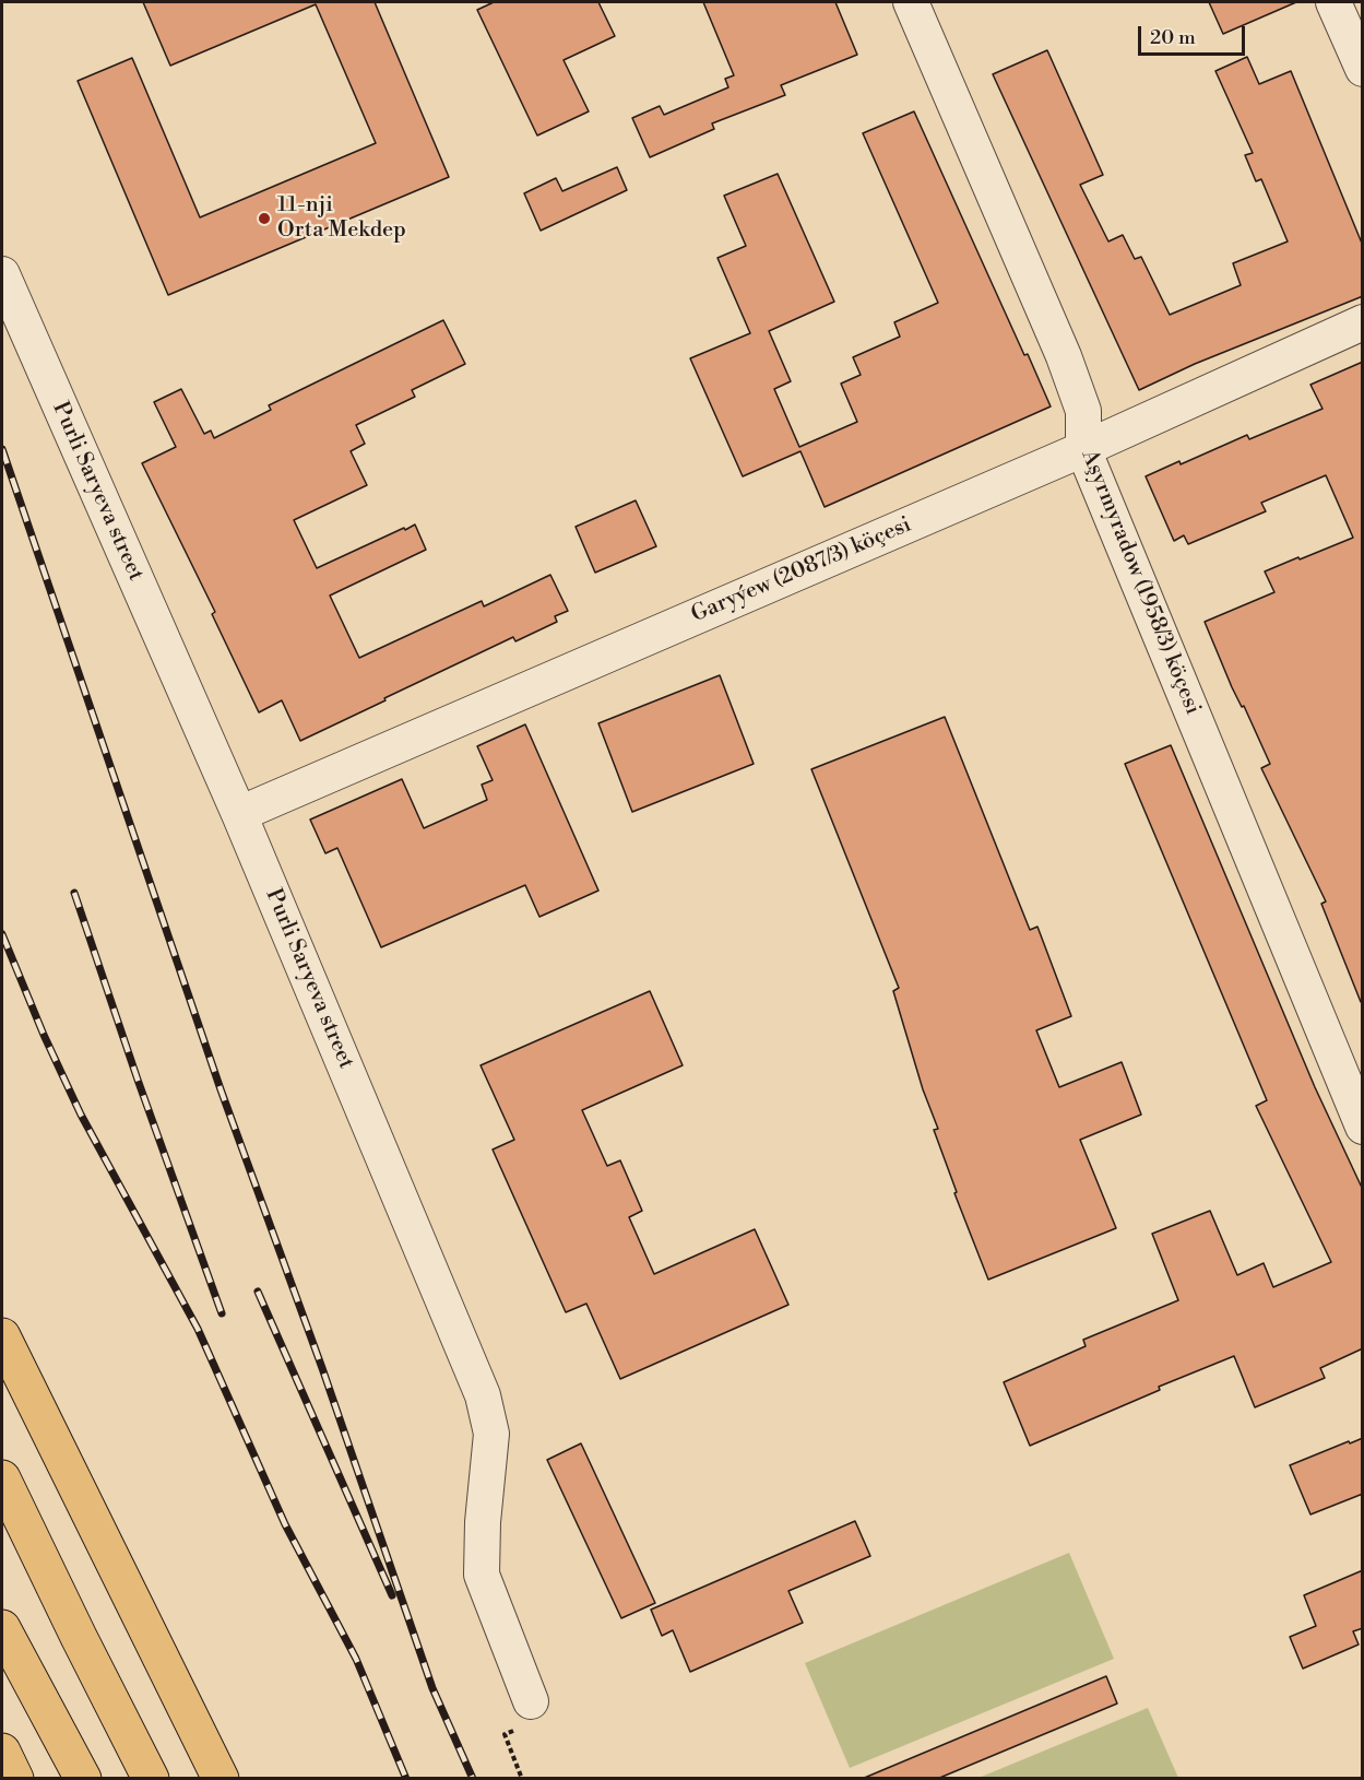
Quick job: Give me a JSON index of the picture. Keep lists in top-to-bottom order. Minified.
{"streets":{"street":["Purli Saryeva street","Garyýew (2087/3) köçesi","Aşyrmyradow (1958/3) köçesi"]},"crossings":[["Purli Saryeva street","Garyýew (2087/3) köçesi"],["Garyýew (2087/3) köçesi","Aşyrmyradow (1958/3) köçesi"]],"places":["11-nji Orta Mekdep"],"scale_bar":"20 m"}
